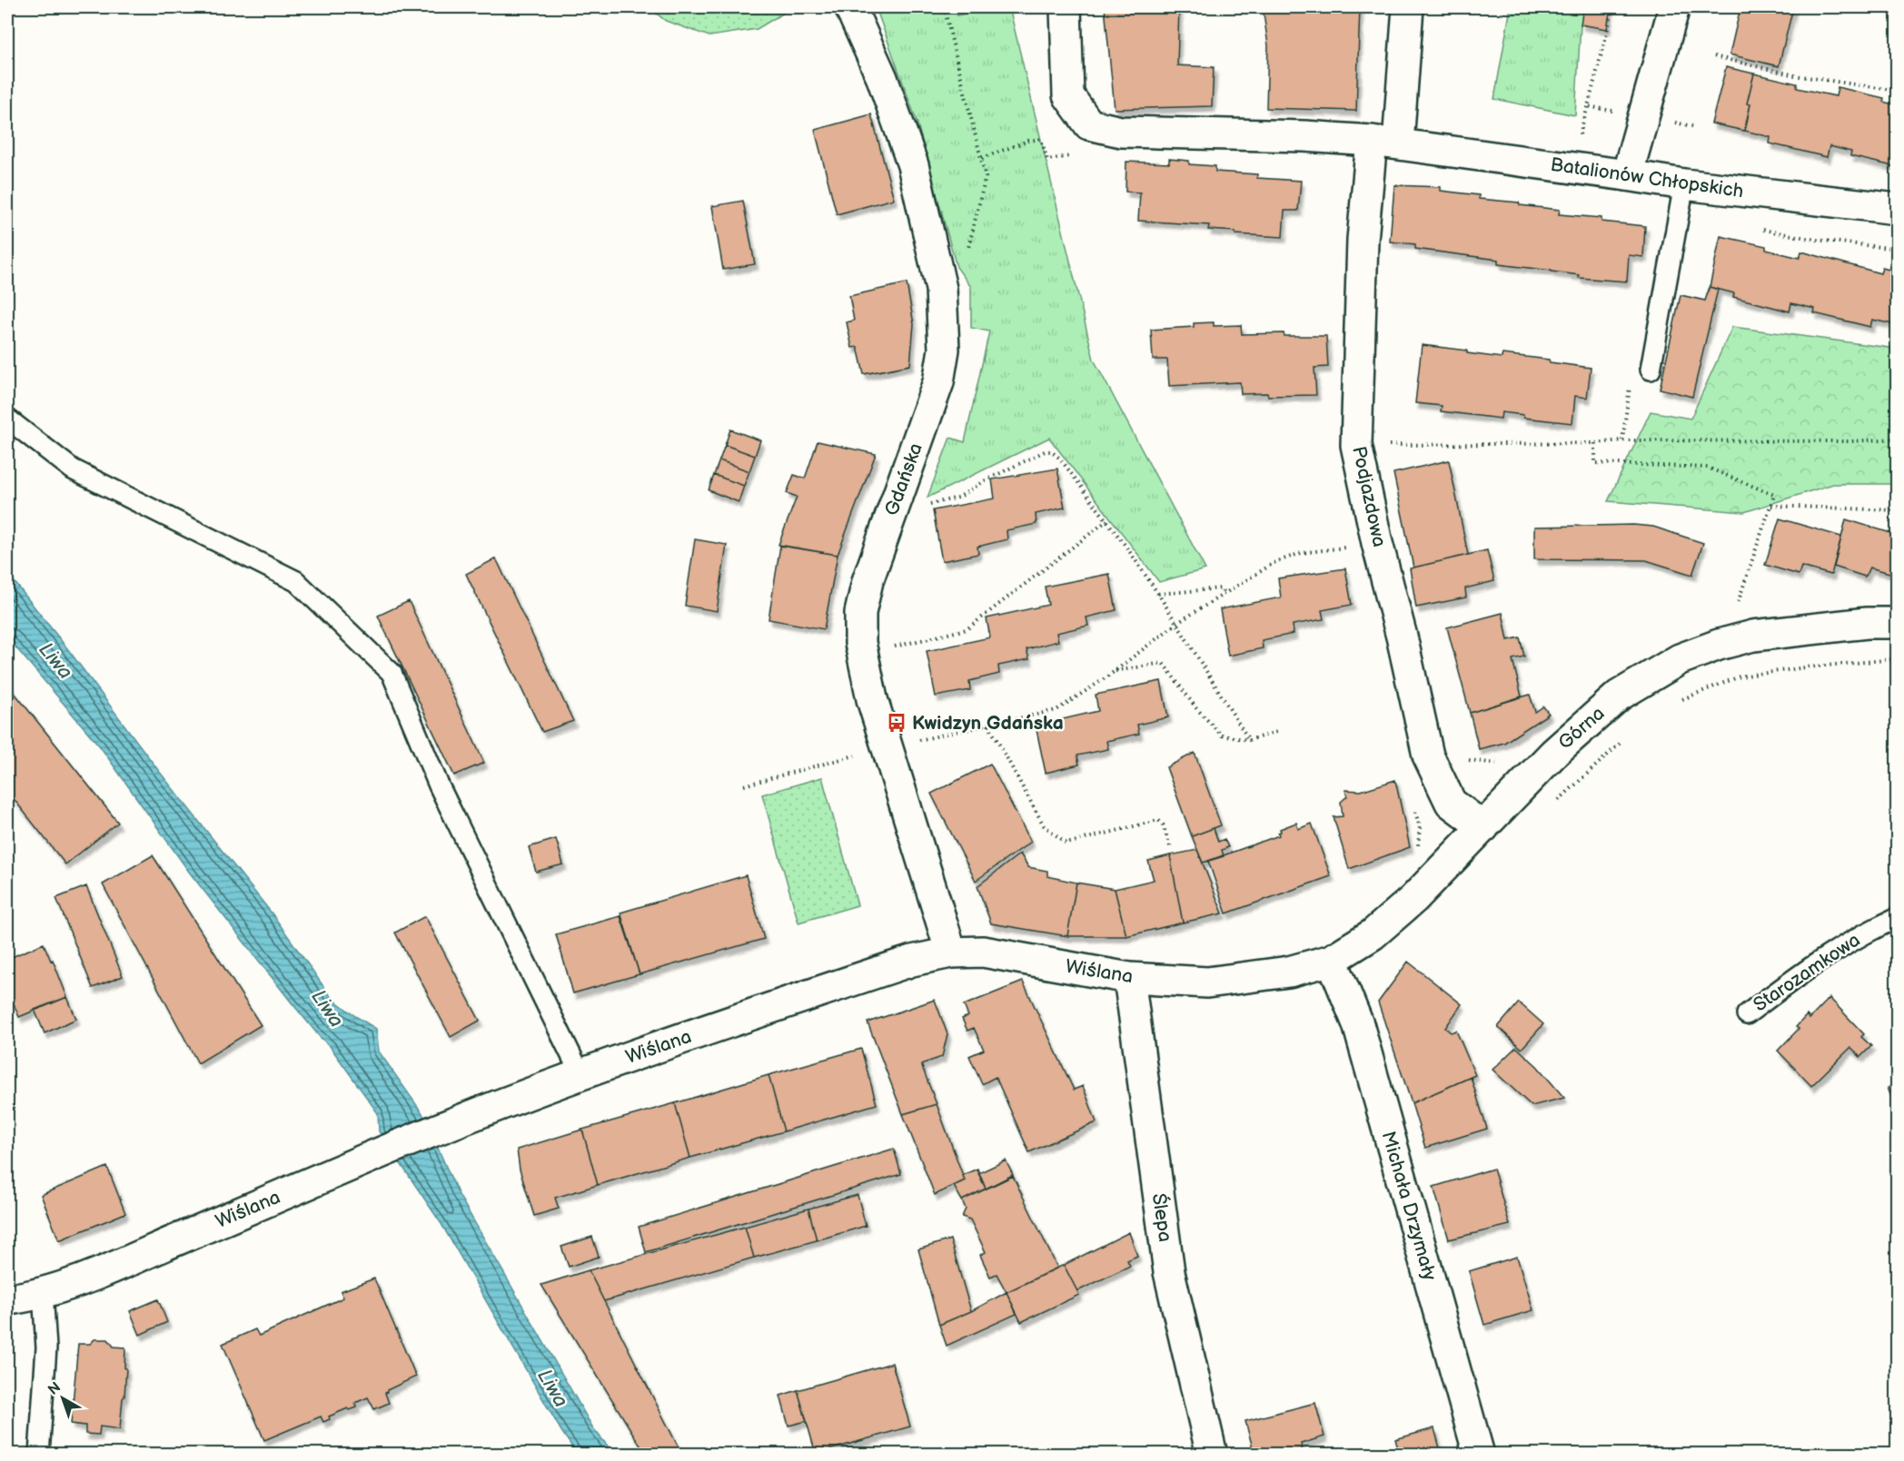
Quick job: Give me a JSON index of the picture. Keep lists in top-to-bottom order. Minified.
{"streets":{"street":["Batalionów Chłopskich","Gdańska","Podjazdowa","Górna","Wiślana","Michała Drzymały","Ślepa"],"lane":["Starozamkowa"]},"crossings":[["Batalionów Chłopskich","Podjazdowa"],["Gdańska","Wiślana"],["Podjazdowa","Górna"],["Górna","Wiślana"],["Górna","Michała Drzymały"],["Wiślana","Michała Drzymały"],["Wiślana","Ślepa"]],"water":["Liwa"],"places":{"bus stop":["Kwidzyn Gdańska"]},"north":"top left"}
